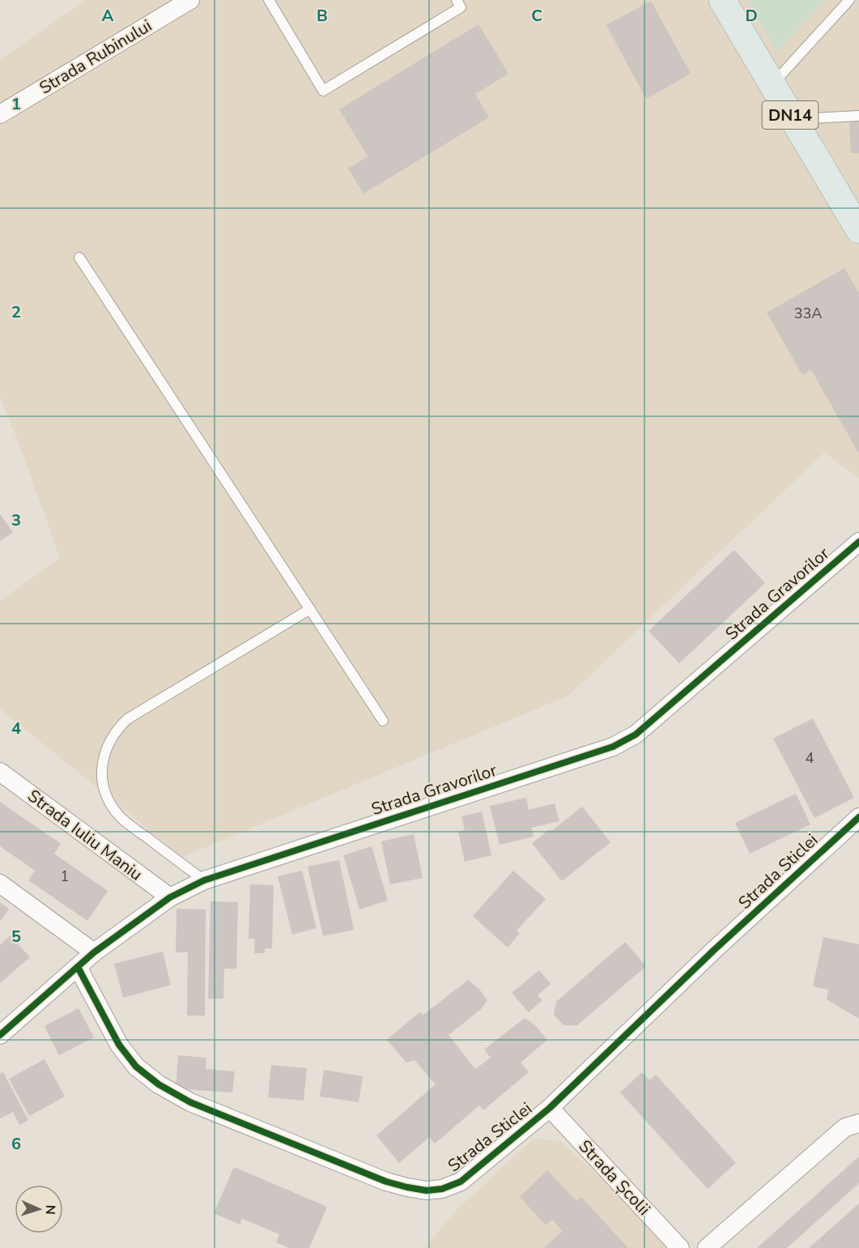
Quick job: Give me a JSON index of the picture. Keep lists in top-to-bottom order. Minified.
{"streets":{"main road":["DN14"],"street":["Strada Rubinului","Strada Gravorilor","Strada Iuliu Maniu","Strada Sticlei","Strada Școlii"]},"crossings":[["Strada Gravorilor","Strada Iuliu Maniu"],["Strada Gravorilor","Strada Sticlei"],["Strada Sticlei","Strada Școlii"]],"house_numbers":["33A","4","1"],"north":"right","grid":{"columns":["A","B","C","D"],"rows":["1","2","3","4","5","6"]}}
